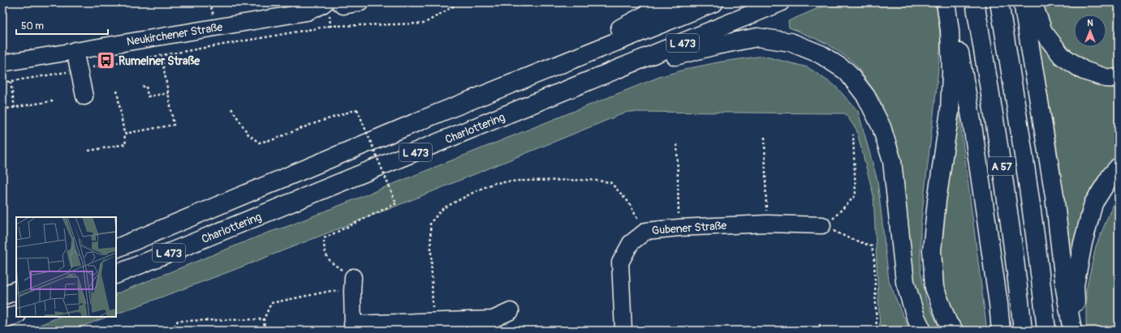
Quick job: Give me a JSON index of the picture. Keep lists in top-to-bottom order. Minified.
{"streets":{"highway":["L 473","Charlottering","A 57"],"street":["Neukirchener Straße","Gubener Straße"]},"places":{"bus stop":["Rumelner Straße"]},"scale_bar":"50 m","north":"top"}
